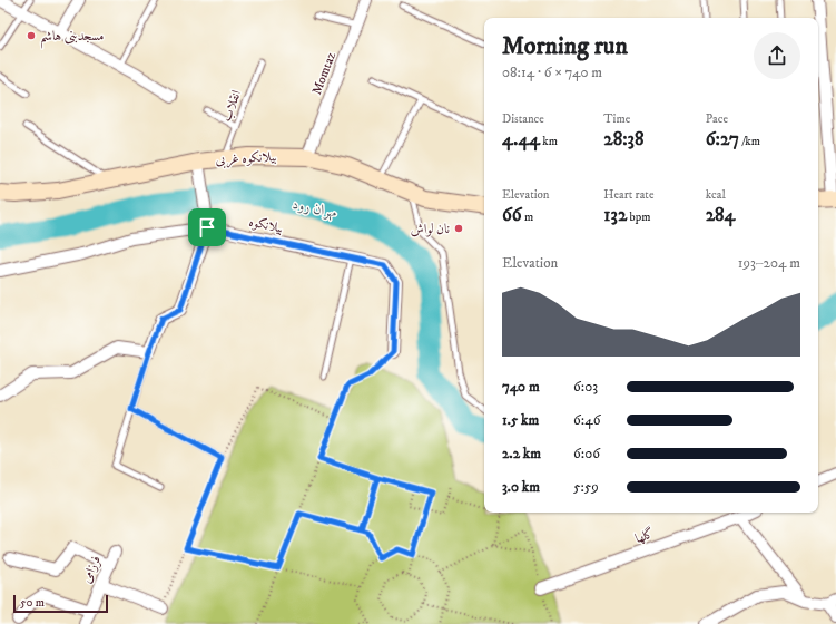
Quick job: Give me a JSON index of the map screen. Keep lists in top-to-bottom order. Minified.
{"streets":{"street":["Momtaz","بیلانکوه غربی","بیلانکوه","گلها","فرزامی"],"lane":["انقلاب"]},"crossings":[["Momtaz","بیلانکوه غربی"],["انقلاب","بیلانکوه غربی"]],"water":["مهران رود"],"places":["مسجدبنی هاشم","نان لواش"],"scale_bar":"50 m","page":{"heading":["Morning run","08:14 · 6 × 740 m"],"stats":[["Distance","4.44 km"],["Time","28:38"],["Pace","6:27 /km"],["Elevation","66 m"],["Heart rate","132 bpm"],["kcal","284"]],"chart":["Elevation","193–204 m"],"list":[{"name":"740 m","note":"6:03"},{"name":"1.5 km","note":"6:46"},{"name":"2.2 km","note":"6:06"},{"name":"3.0 km","note":"5:59"}],"scale":"50 m"}}
